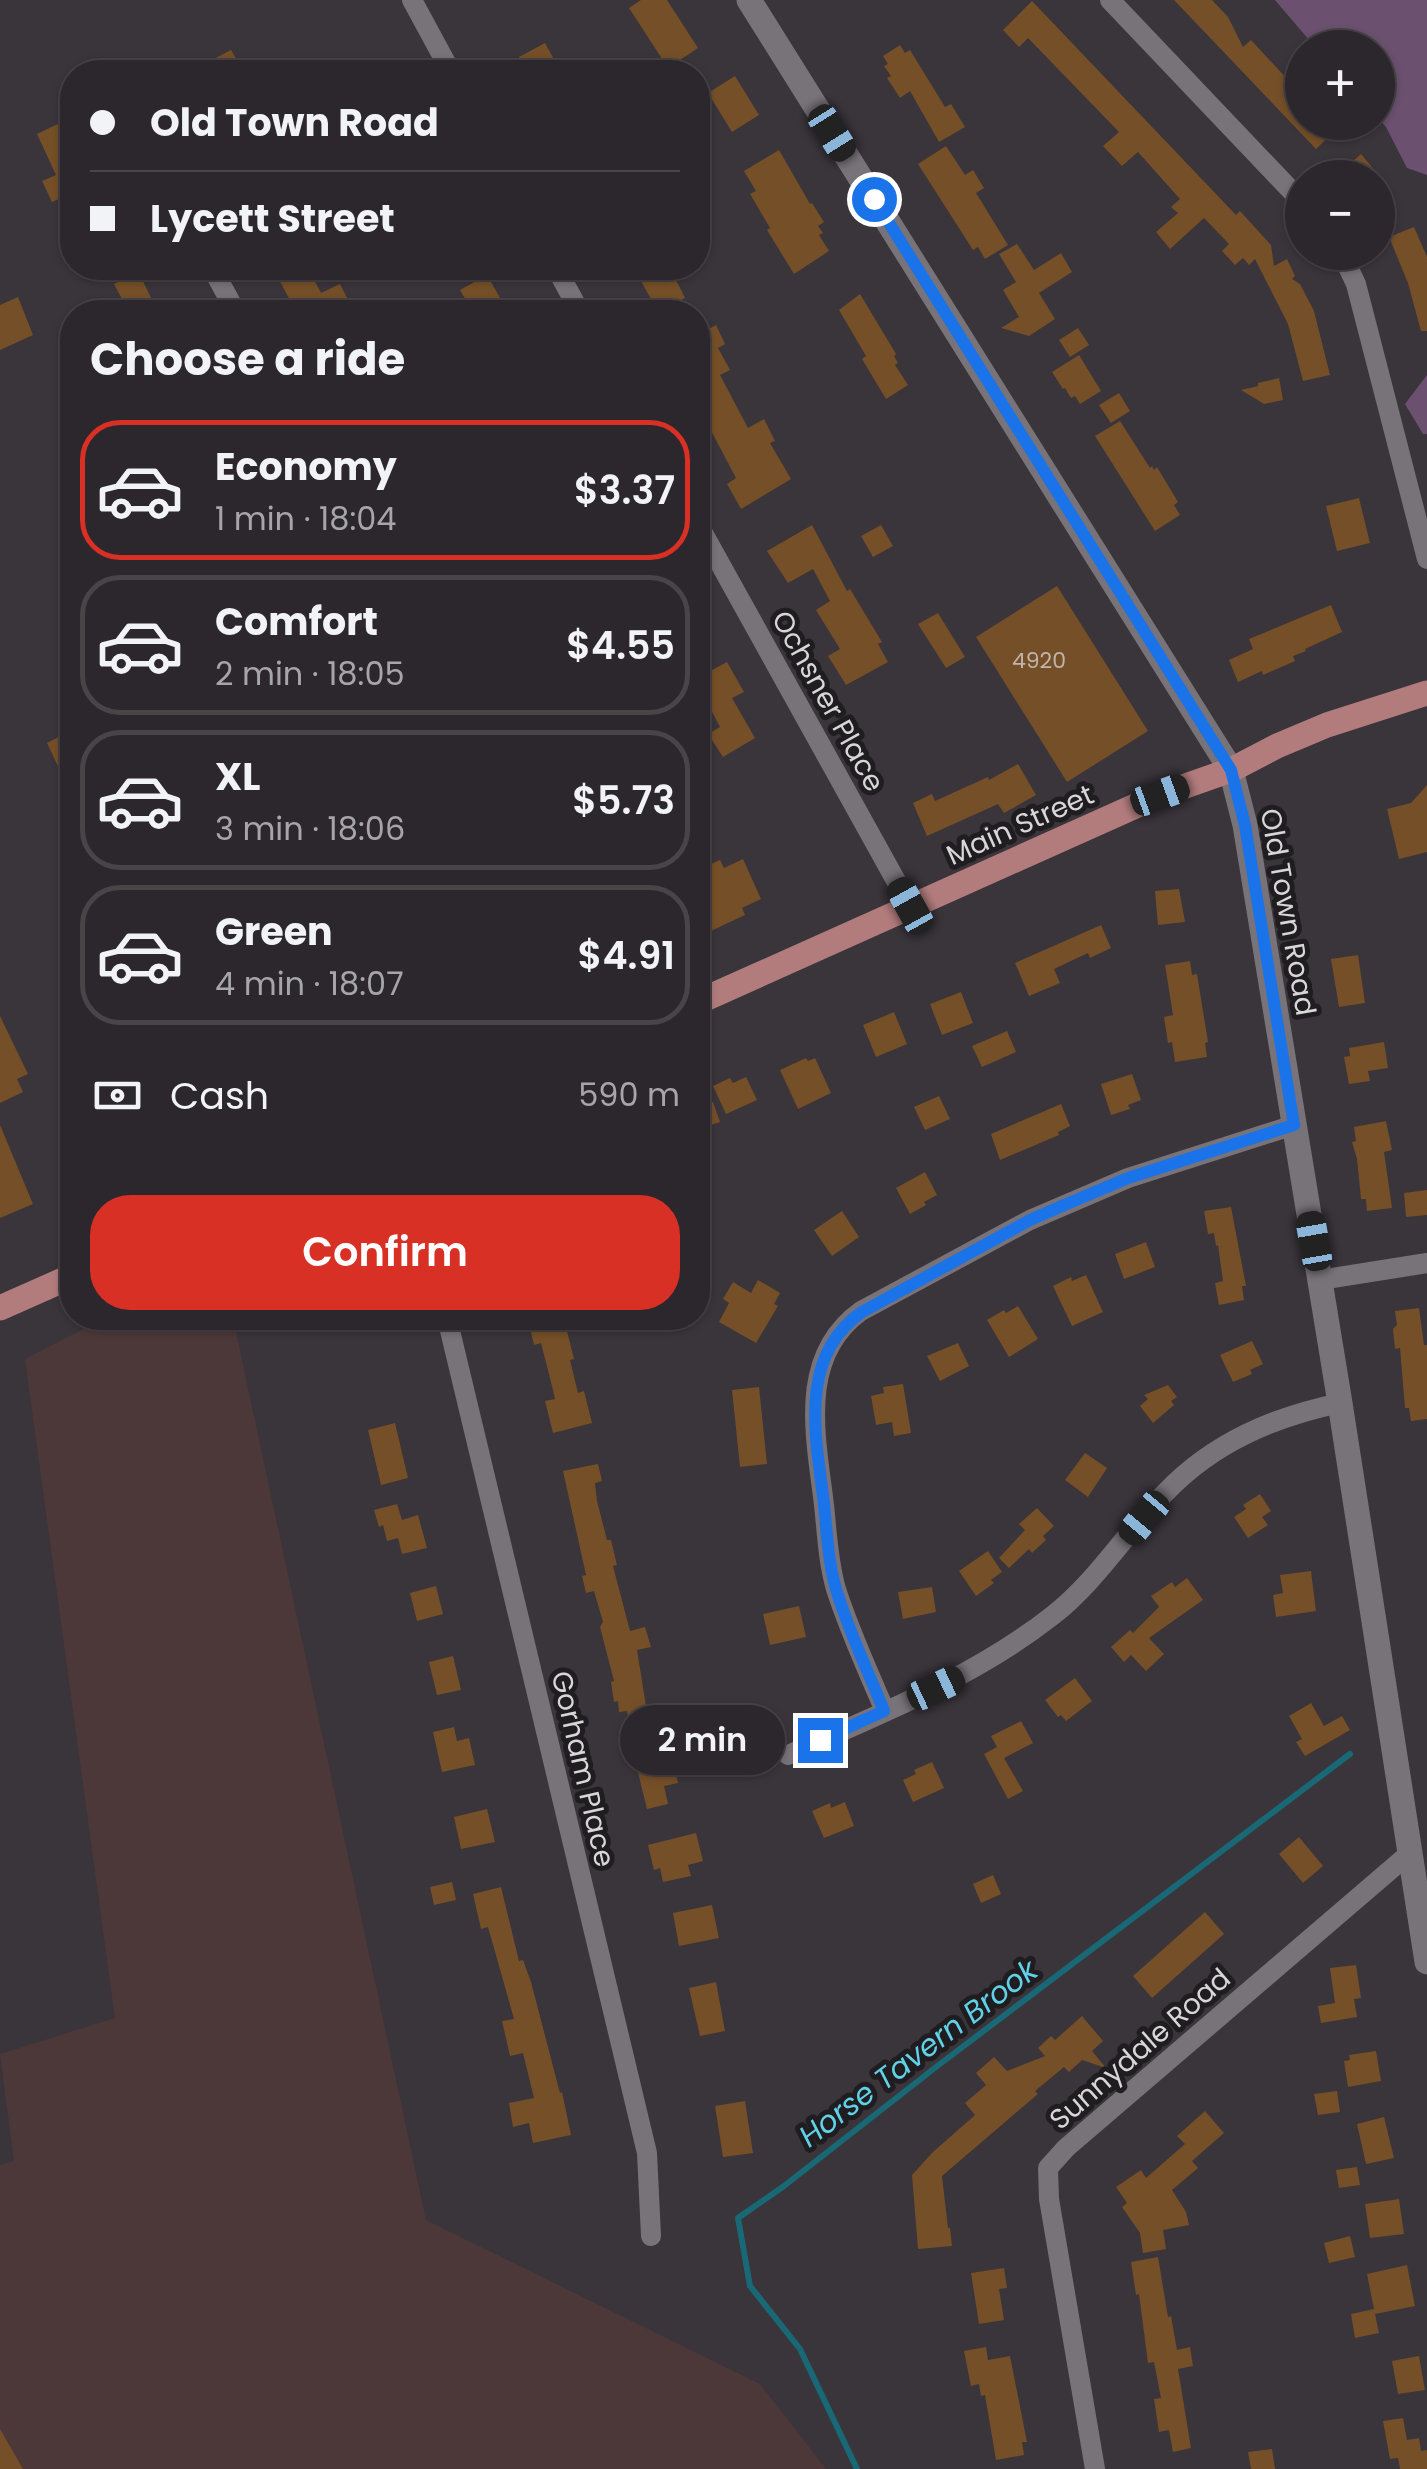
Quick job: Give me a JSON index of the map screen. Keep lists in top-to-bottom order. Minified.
{"streets":{"main road":["Main Street","Old Town Road"],"street":["Ochsner Place","Gorham Place","Sunnydale Road"]},"crossings":[["Ochsner Place","Main Street"],["Main Street","Old Town Road"],["Old Town Road","Sunnydale Road"]],"water":["Horse Tavern Brook"],"house_numbers":["4920"],"page":{"map_buttons":["+","−"],"banner":["Old Town Road","Lycett Street"],"heading":"Choose a ride","list":[{"name":"Economy","note":"1 min · 18:04","value":"$3.37"},{"name":"Comfort","note":"2 min · 18:05","value":"$4.55"},{"name":"XL","note":"3 min · 18:06","value":"$5.73"},{"name":"Green","note":"4 min · 18:07","value":"$4.91"}],"pay":["Cash","590 m"],"buttons":"Confirm","bubble":"2 min"}}
